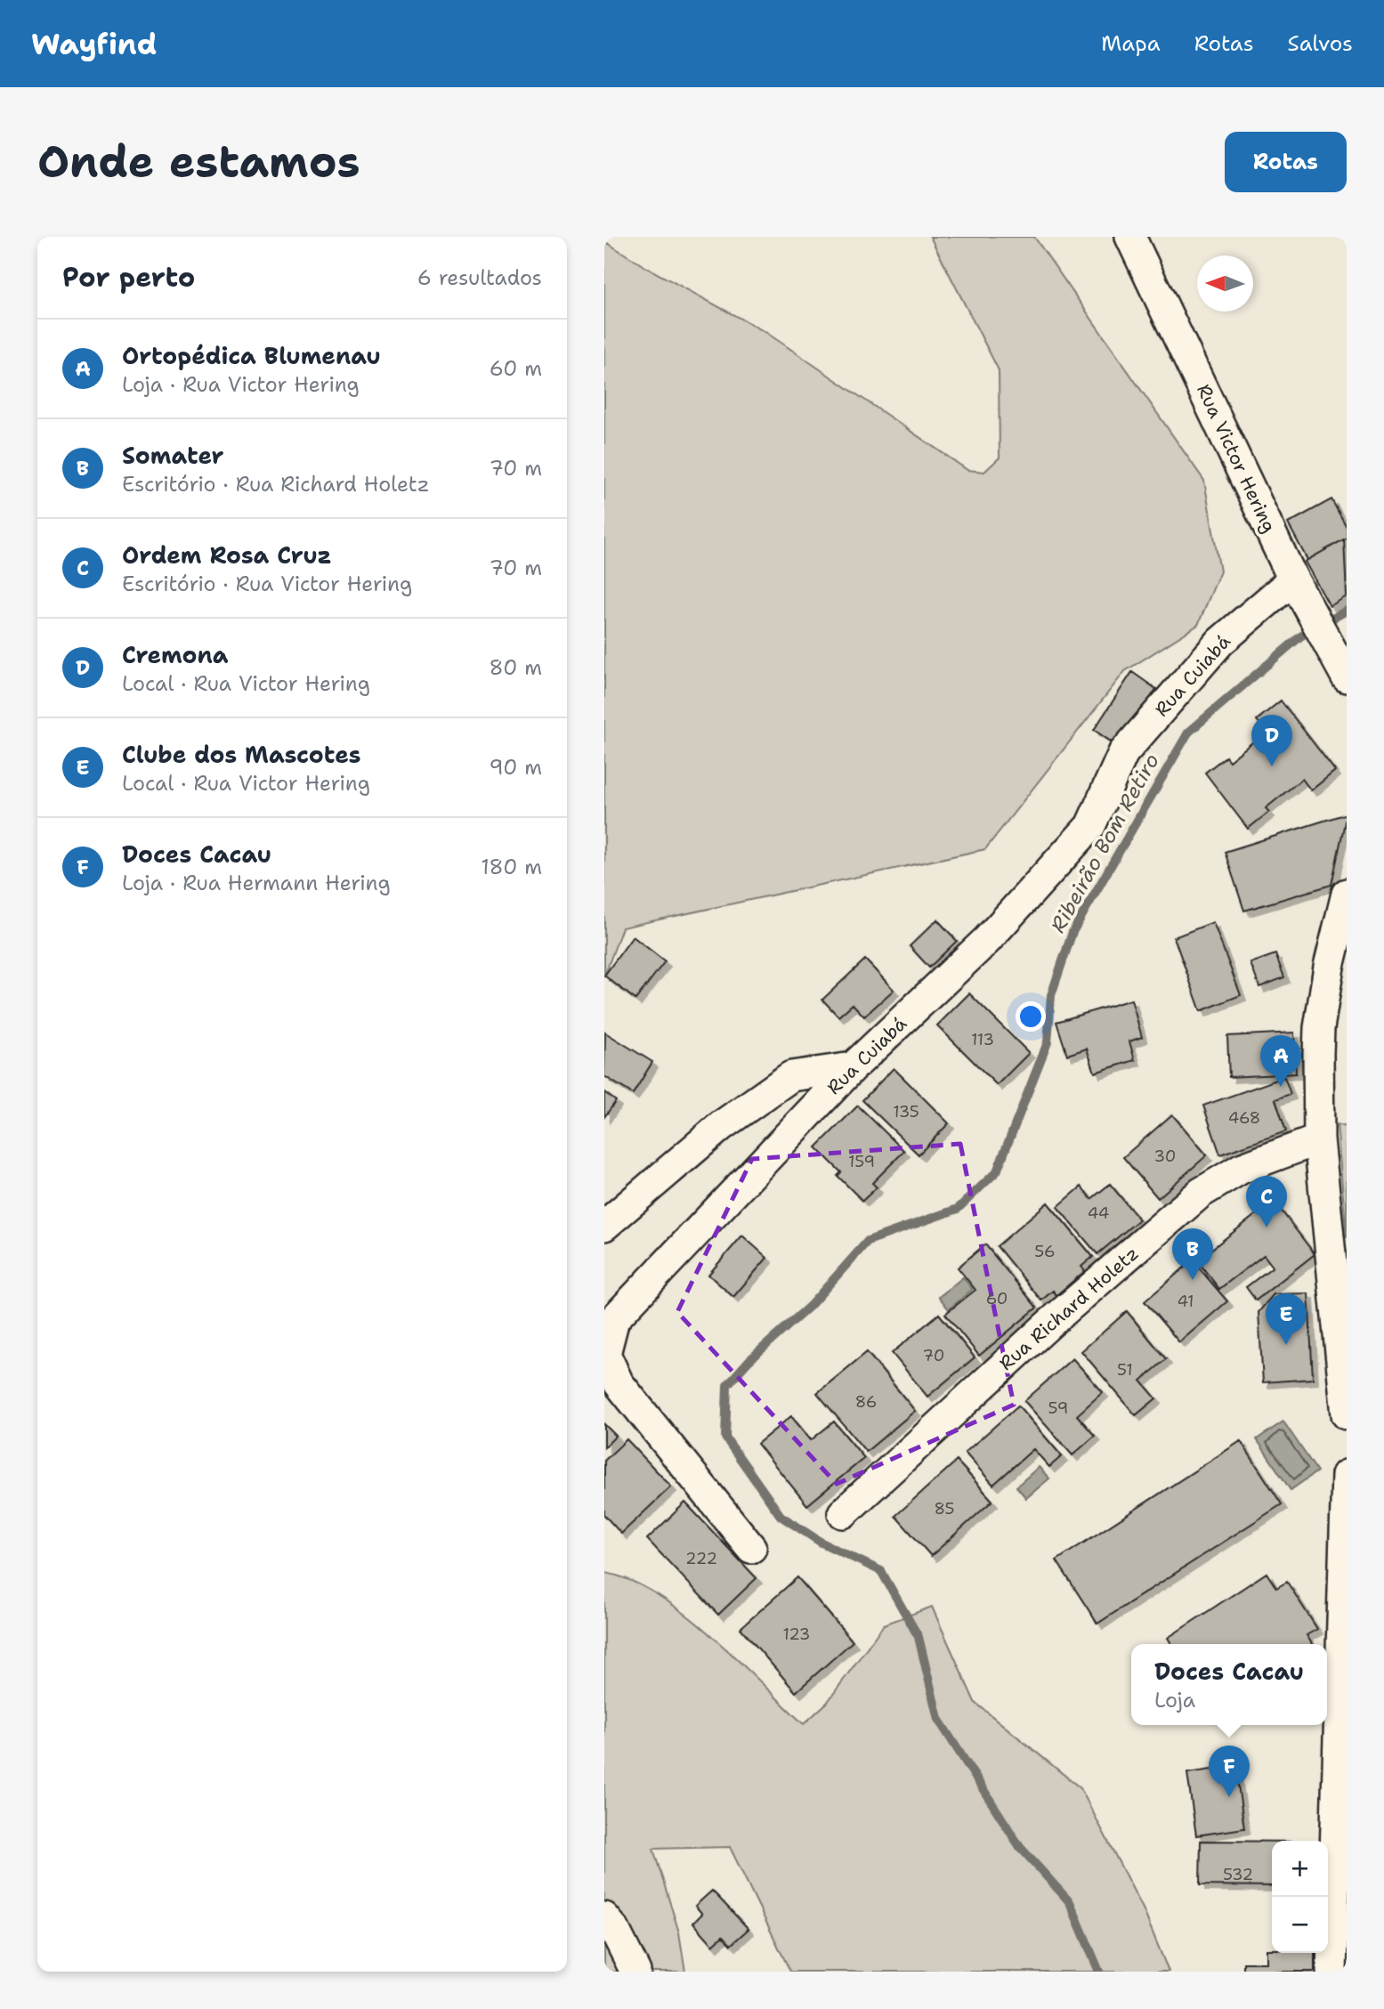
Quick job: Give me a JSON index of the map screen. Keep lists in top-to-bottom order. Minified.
{"streets":{"street":["Rua Victor Hering","Rua Cuiabá","Rua Richard Holetz"]},"crossings":[["Rua Victor Hering","Rua Cuiabá"]],"water":["Ribeirão Bom Retiro"],"house_numbers":["113","135","468","30","159","44","56","60","41","70","51","86","59","85","222","123","532"],"north":"left","page":{"header":"Wayfind","nav":["Mapa","Rotas","Salvos"],"buttons":"Rotas","title":"Onde estamos","heading":["Por perto","6 resultados"],"list":[{"mark":"A","name":"Ortopédica Blumenau","note":"Loja · Rua Victor Hering","value":"60 m"},{"mark":"B","name":"Somater","note":"Escritório · Rua Richard Holetz","value":"70 m"},{"mark":"C","name":"Ordem Rosa Cruz","note":"Escritório · Rua Victor Hering","value":"70 m"},{"mark":"D","name":"Cremona","note":"Local · Rua Victor Hering","value":"80 m"},{"mark":"E","name":"Clube dos Mascotes","note":"Local · Rua Victor Hering","value":"90 m"},{"mark":"F","name":"Doces Cacau","note":"Loja · Rua Hermann Hering","value":"180 m"}],"pins":["D","A","C","B","E","F"],"popup":["Doces Cacau","Loja"],"map_buttons":["+","−"]}}
